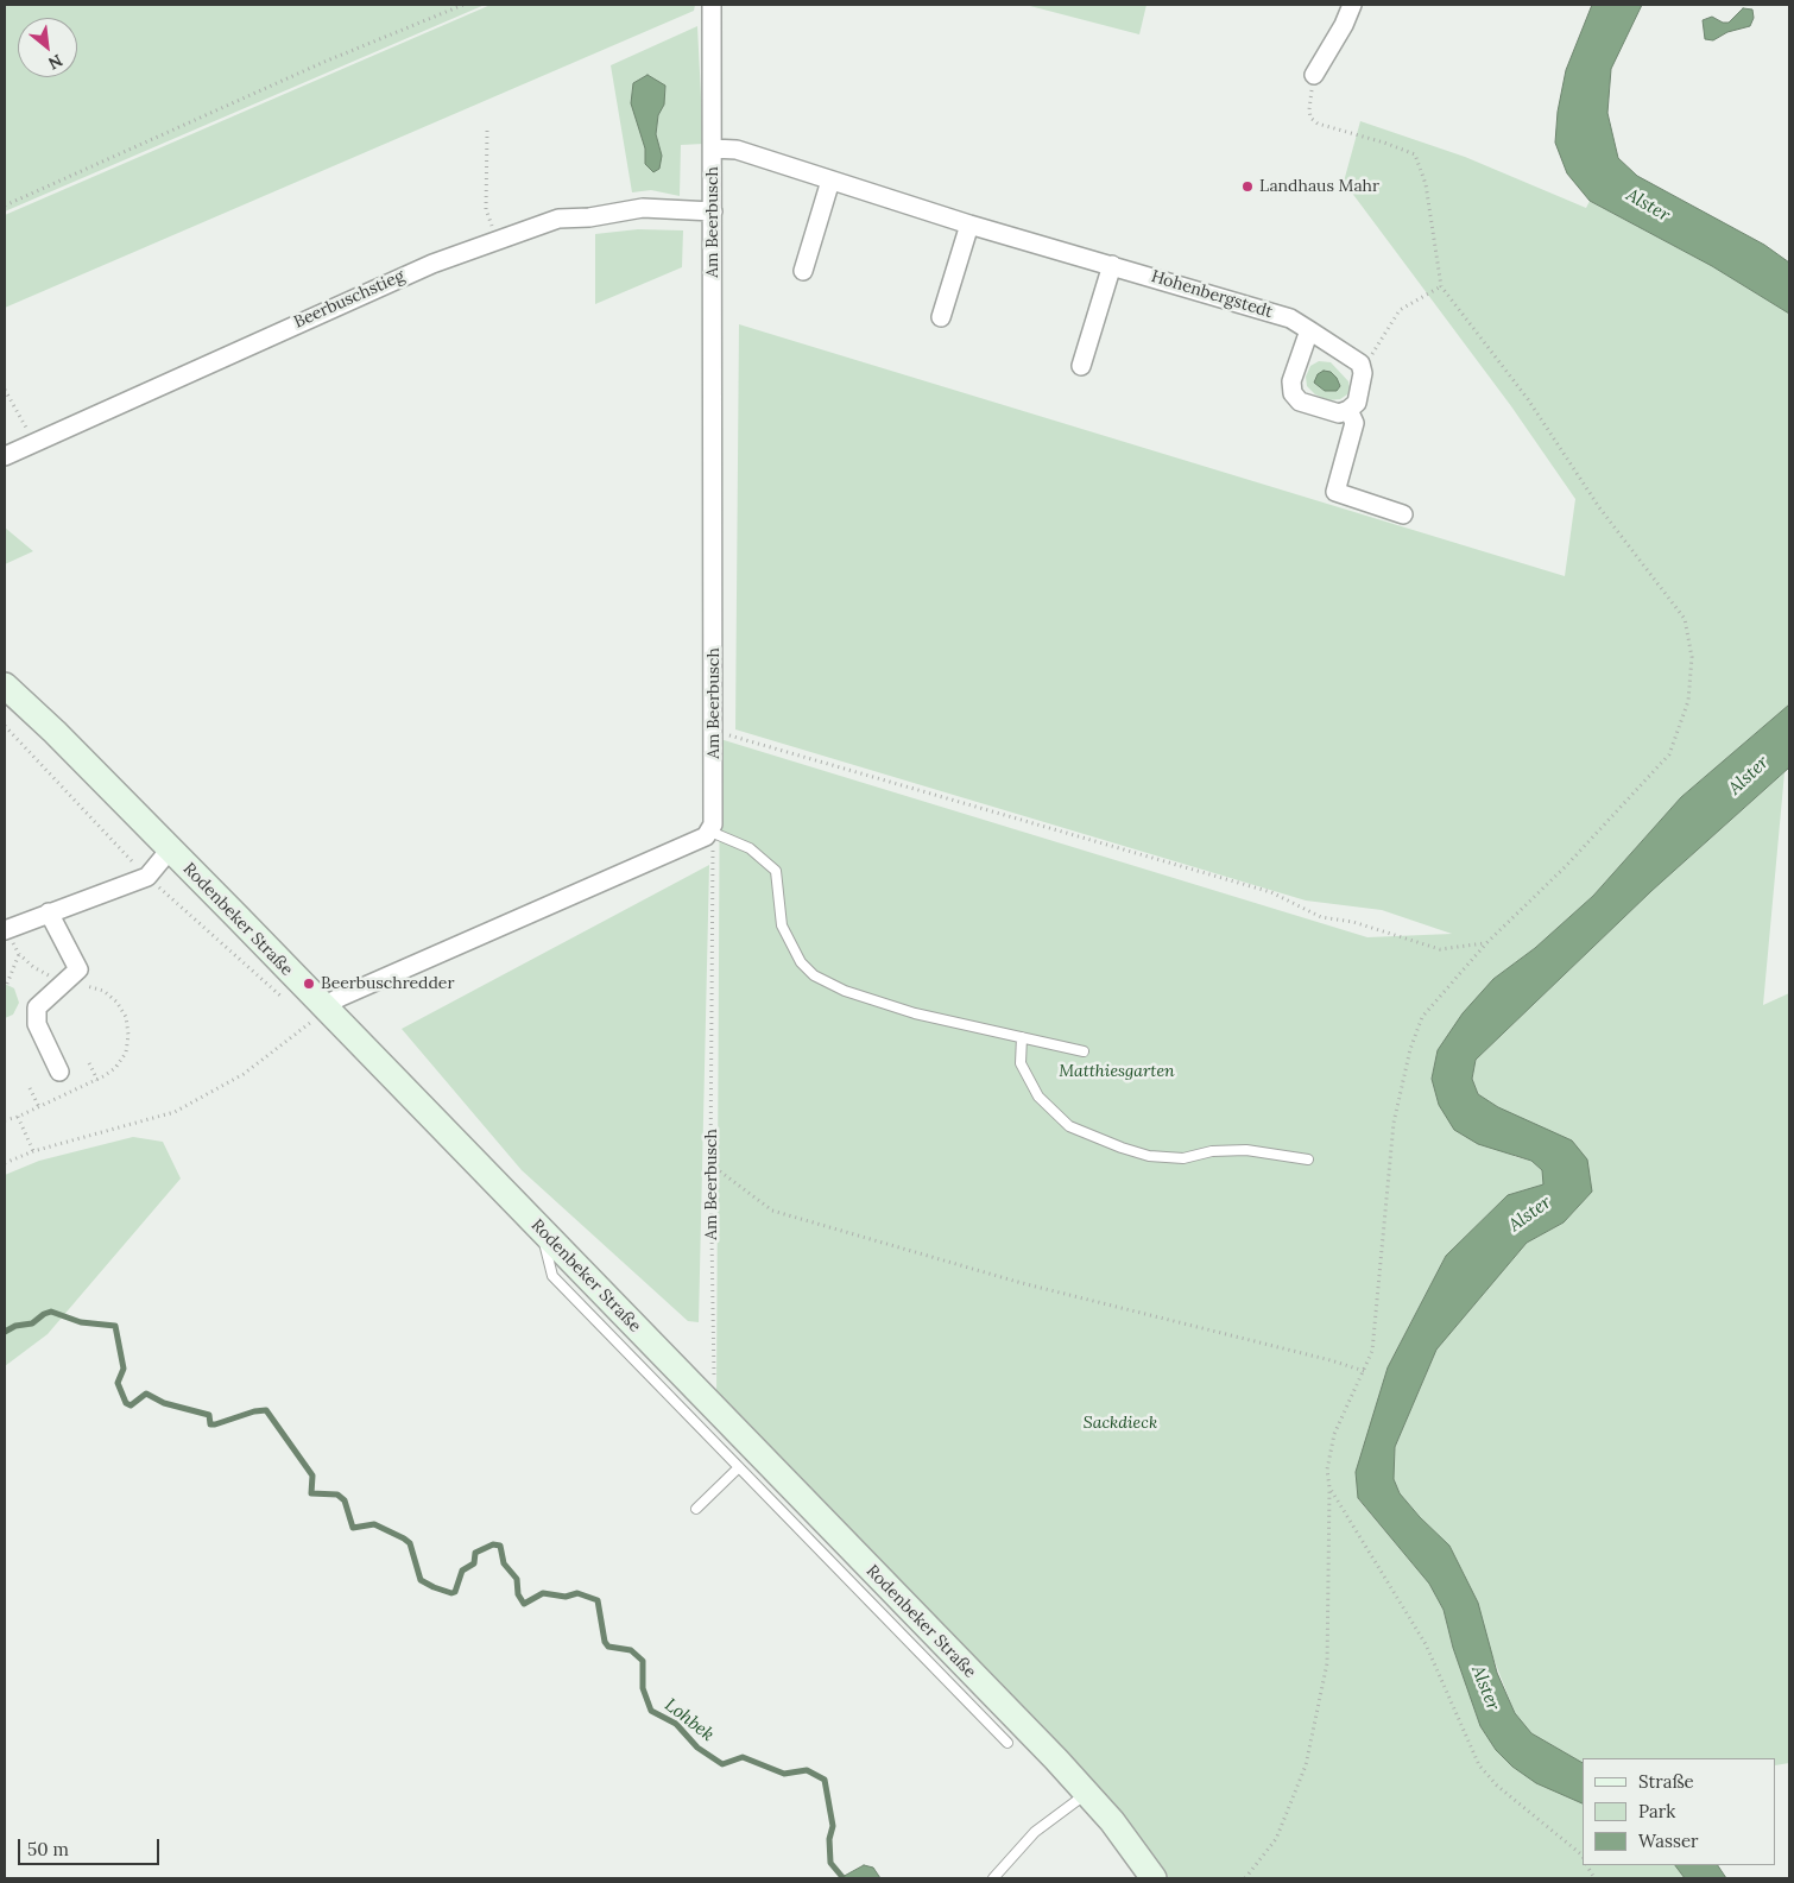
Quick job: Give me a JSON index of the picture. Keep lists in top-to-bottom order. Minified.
{"streets":{"street":["Am Beerbusch","Hohenbergstedt","Beerbuschstieg","Rodenbeker Straße"]},"crossings":[["Am Beerbusch","Hohenbergstedt"],["Am Beerbusch","Beerbuschstieg"],["Am Beerbusch","Rodenbeker Straße"]],"water":["Alster","Lohbek"],"parks":["Matthiesgarten","Sackdieck"],"places":["Landhaus Mahr","Beerbuschredder"],"legend":["Straße","Park","Wasser"],"scale_bar":"50 m","north":"bottom right"}
